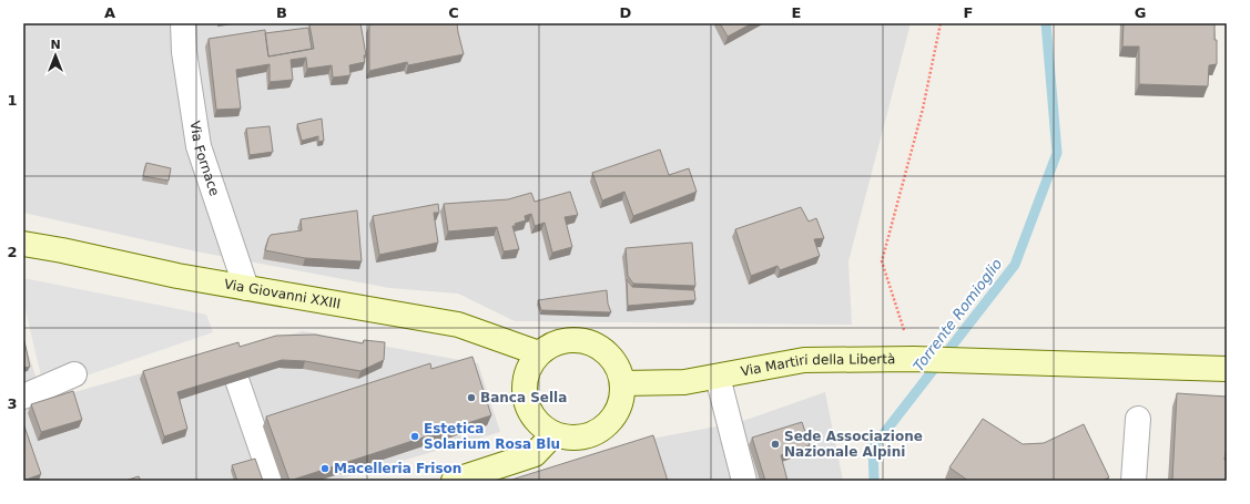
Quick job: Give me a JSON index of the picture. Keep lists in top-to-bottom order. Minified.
{"streets":{"main road":["Via Giovanni XXIII","Via Martiri della Libertà"],"street":["Via Fornace"]},"crossings":[["Via Fornace","Via Giovanni XXIII"],["Via Giovanni XXIII","Via Martiri della Libertà"]],"water":["Torrente Romioglio"],"places":["Banca Sella","Estetica Solarium Rosa Blu","Sede Associazione Nazionale Alpini","Macelleria Frison"],"north":"top","grid":{"columns":["A","B","C","D","E","F","G"],"rows":["1","2","3"]}}
